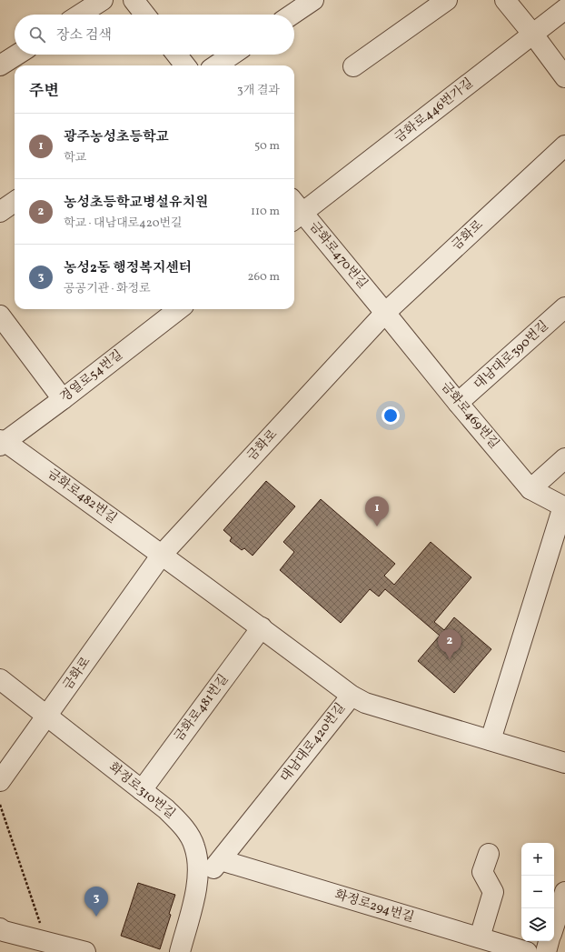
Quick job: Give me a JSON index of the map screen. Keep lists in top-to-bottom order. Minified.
{"streets":{"street":["금화로446번가길","금화로","금화로470번길","대남대로390번길","경열로54번길","금화로469번길","금화로482번길","금화로481번길","대남대로420번길","화정로310번길","화정로294번길"]},"crossings":[["금화로446번가길","금화로470번길"],["금화로","금화로470번길"],["금화로","금화로469번길"],["금화로","금화로482번길"],["금화로","화정로310번길"],["금화로470번길","금화로469번길"],["대남대로390번길","금화로469번길"],["경열로54번길","금화로482번길"],["금화로481번길","화정로310번길"],["대남대로420번길","화정로310번길"],["대남대로420번길","화정로294번길"]],"page":{"search":"장소 검색","heading":["주변","3개 결과"],"list":[{"mark":"1","name":"광주농성초등학교","note":"학교","value":"50 m"},{"mark":"2","name":"농성초등학교병설유치원","note":"학교 · 대남대로420번길","value":"110 m"},{"mark":"3","name":"농성2동 행정복지센터","note":"공공기관 · 화정로","value":"260 m"}],"pins":["1","2","3"],"map_buttons":["+","−"]}}
